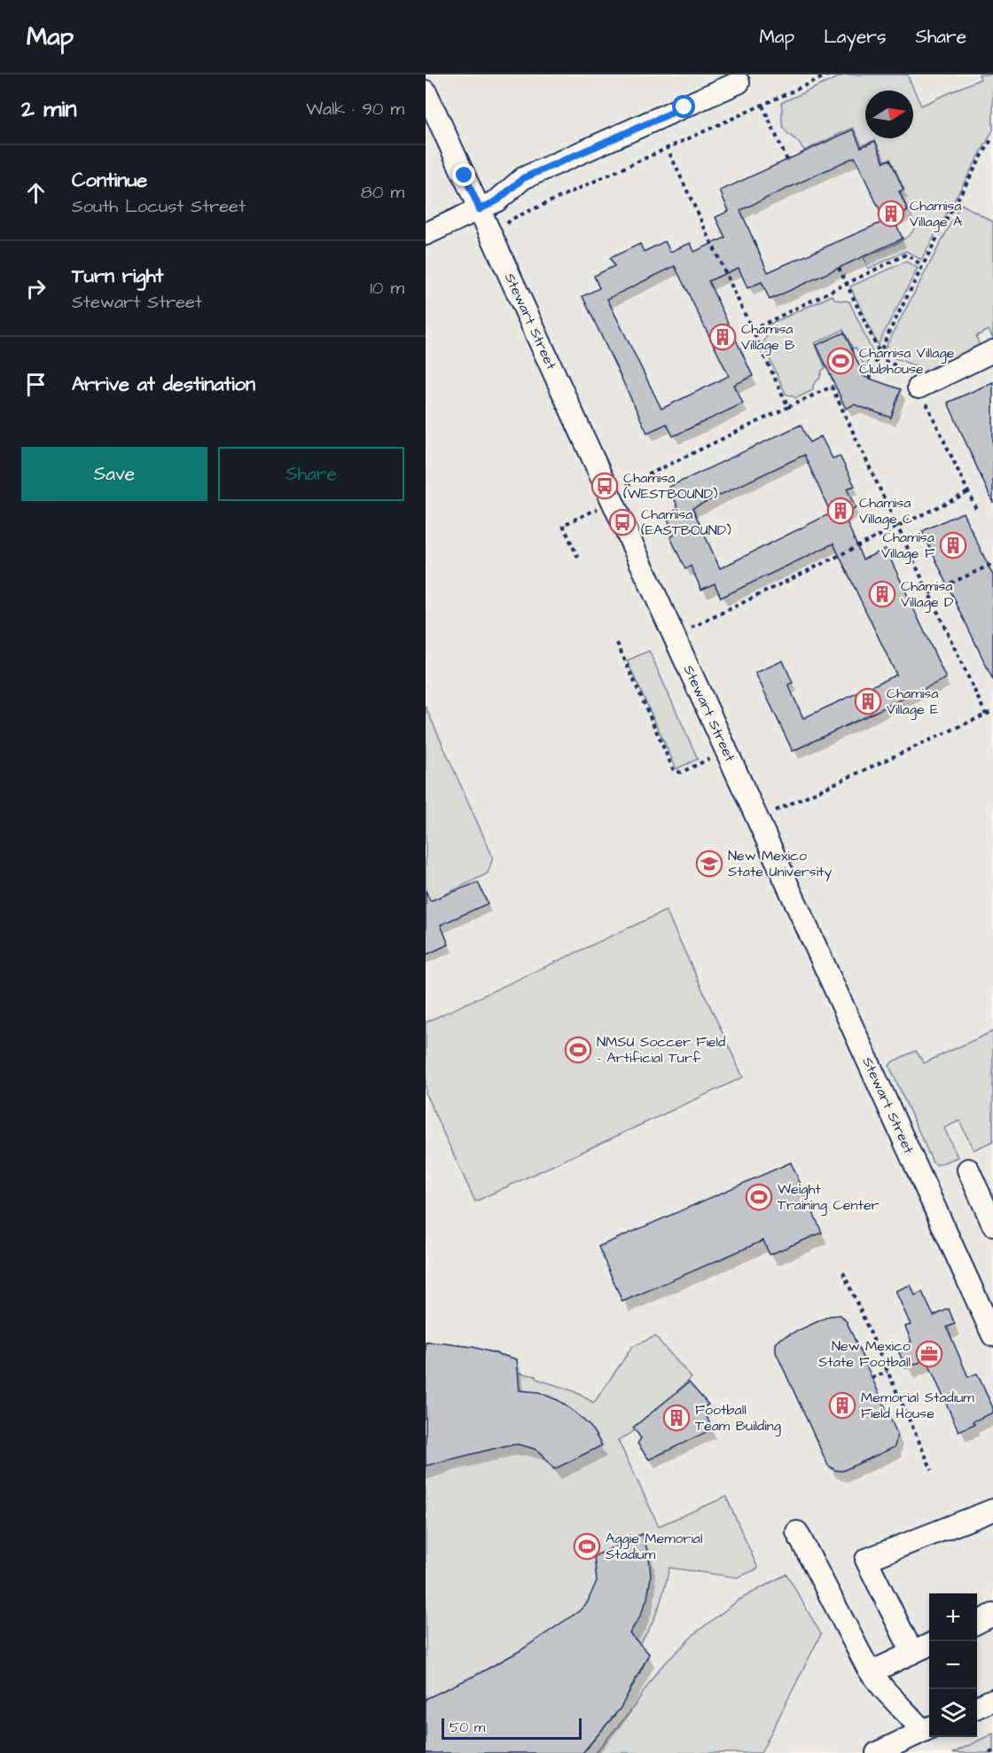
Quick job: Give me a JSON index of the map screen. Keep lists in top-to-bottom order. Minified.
{"streets":{"street":["Stewart Street"]},"places":{"building":["Chamisa Village A","Chamisa Village B","Chamisa Village C","Chamisa Village F","Chamisa Village D","Chamisa Village E","Memorial Stadium Field House","Football Team Building"],"sports":["Chamisa Village Clubhouse","NMSU Soccer Field - Artificial Turf","Weight Training Center","Aggie Memorial Stadium"],"bus stop":["Chamisa (WESTBOUND)","Chamisa (EASTBOUND)"],"school or university":["New Mexico State University"],"office":["New Mexico State Football"]},"scale_bar":"50 m","north":"right","page":{"header":"Map","nav":["Map","Layers","Share"],"heading":["2 min","Walk · 90 m"],"list":[["Continue","South Locust Street","80 m"],["Turn right","Stewart Street","10 m"],"Arrive at destination"],"buttons":["Save","Share"],"map_buttons":["+","−"],"scale":"50 m"}}
